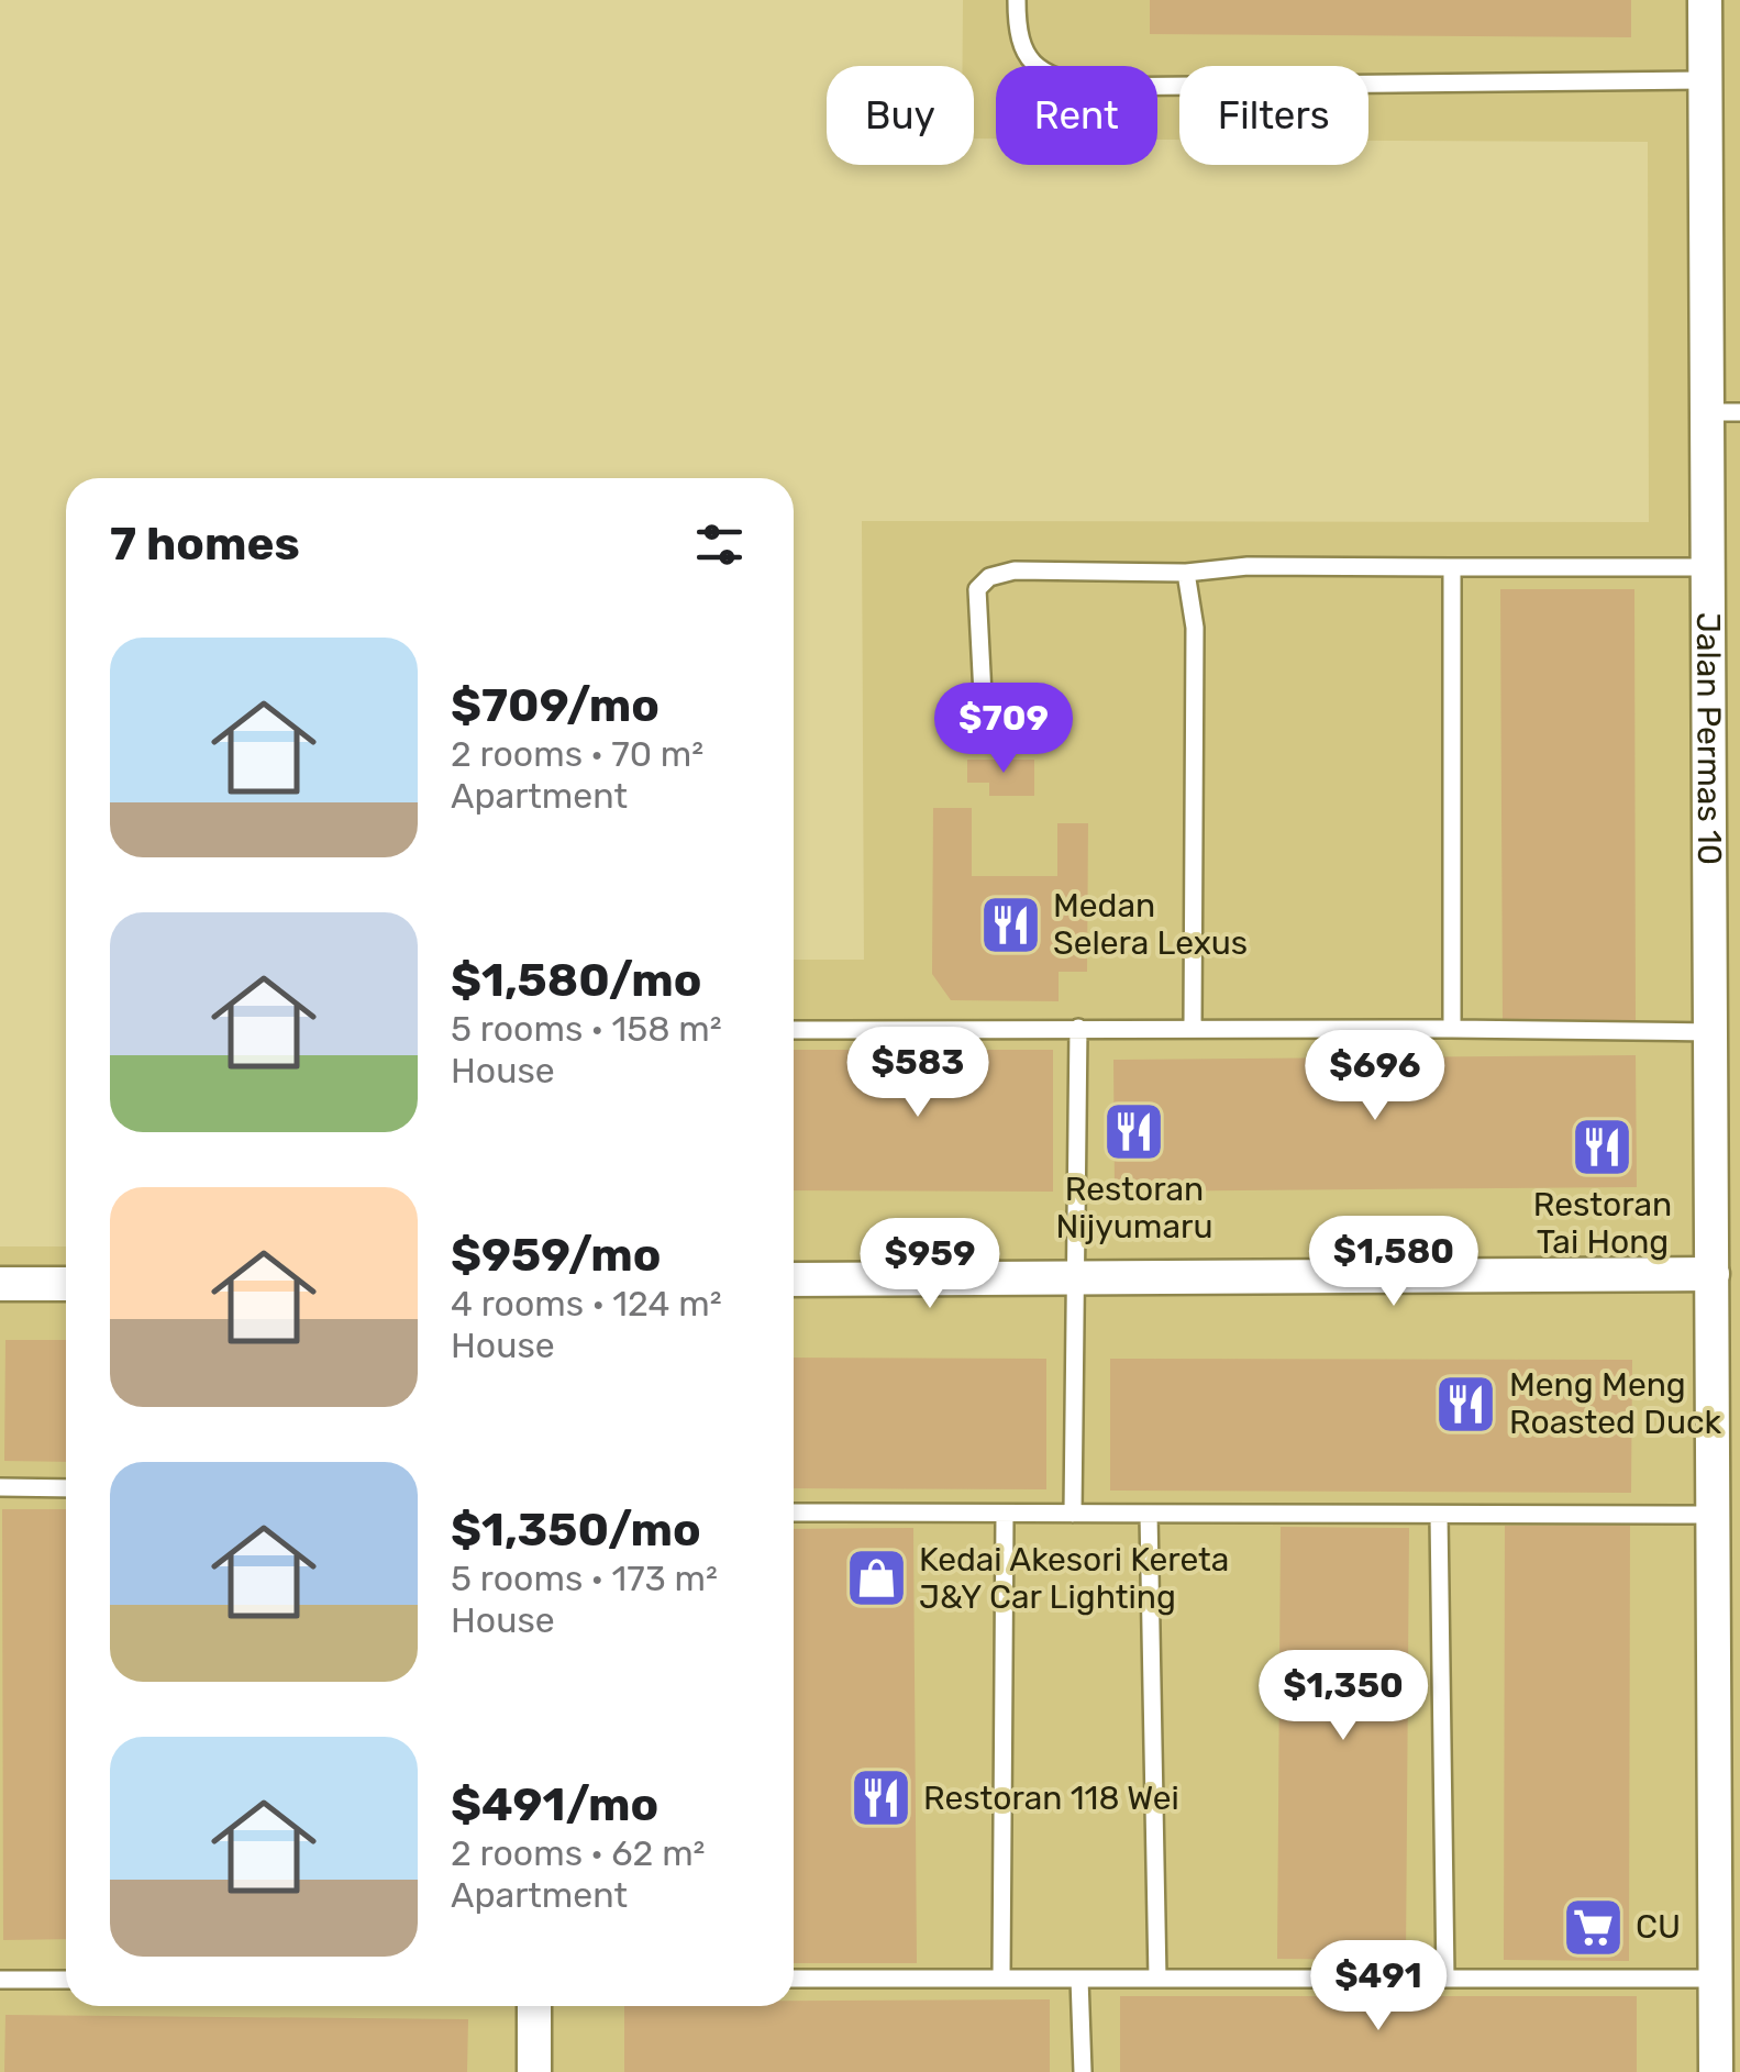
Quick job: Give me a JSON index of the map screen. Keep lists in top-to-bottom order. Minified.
{"streets":{"street":["Jalan Permas 10"]},"places":{"restaurant":["Medan Selera Lexus","Restoran Nijyumaru","Restoran Tai Hong","Meng Meng Roasted Duck","Restoran 118 Wei"],"shop":["Kedai Akesori Kereta J&Y Car Lighting"],"supermarket":["CU"]},"page":{"chip":["Buy","Rent","Filters"],"heading":"7 homes","list":[{"name":"$709/mo","note":"2 rooms · 70 m² · Apartment"},{"name":"$1,580/mo","note":"5 rooms · 158 m² · House"},{"name":"$959/mo","note":"4 rooms · 124 m² · House"},{"name":"$1,350/mo","note":"5 rooms · 173 m² · House"},{"name":"$491/mo","note":"2 rooms · 62 m² · Apartment"}],"price":["$709","$583","$696","$1,580","$959","$1,350","$491"]}}
